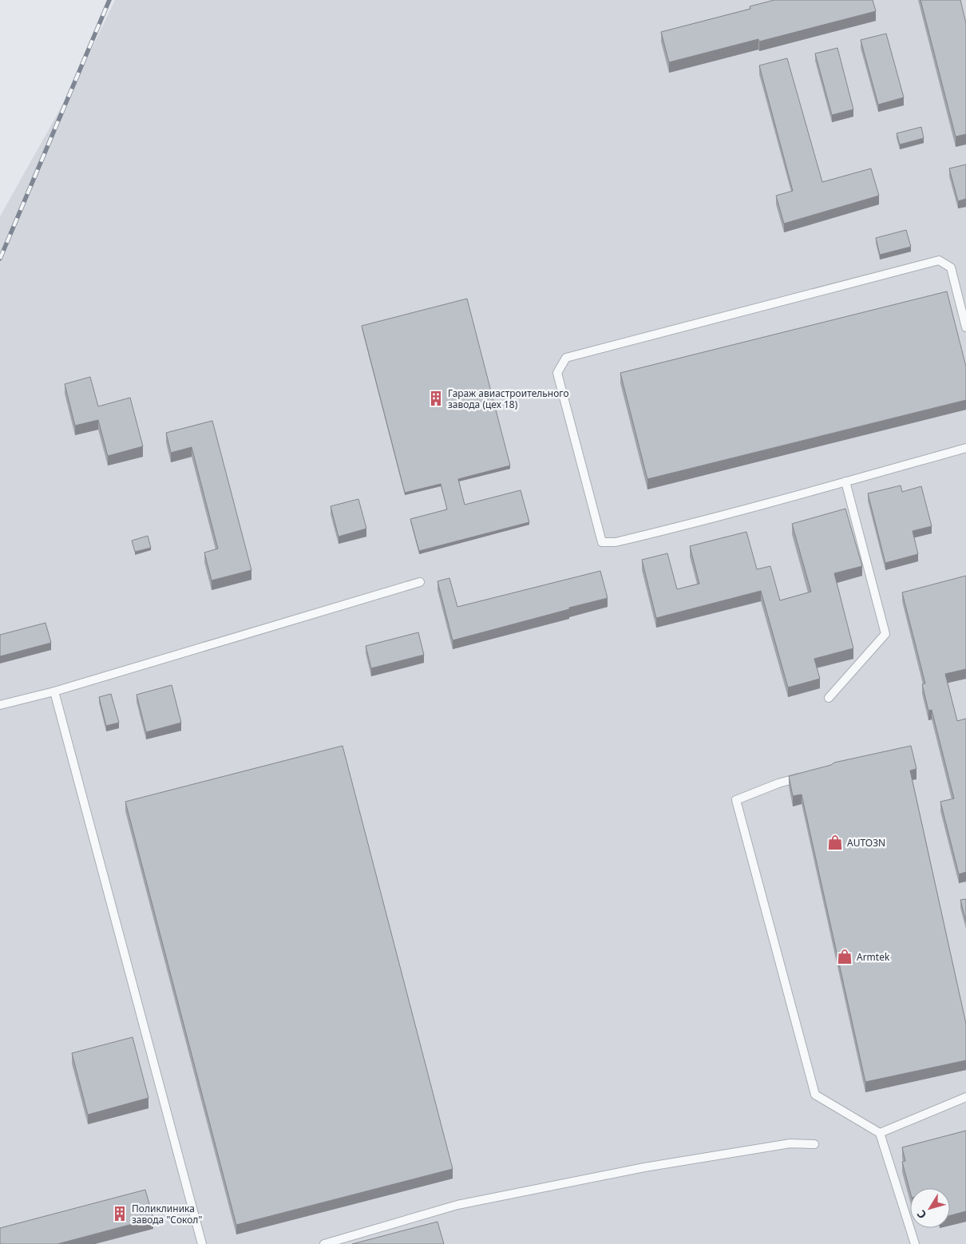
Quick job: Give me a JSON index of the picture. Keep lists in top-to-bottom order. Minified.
{"places":{"building":["Гараж авиастроительного завода (цех 18)","Поликлиника завода \"Сокол\""],"shop":["AUTO3N","Armtek"]},"north":"bottom left"}
